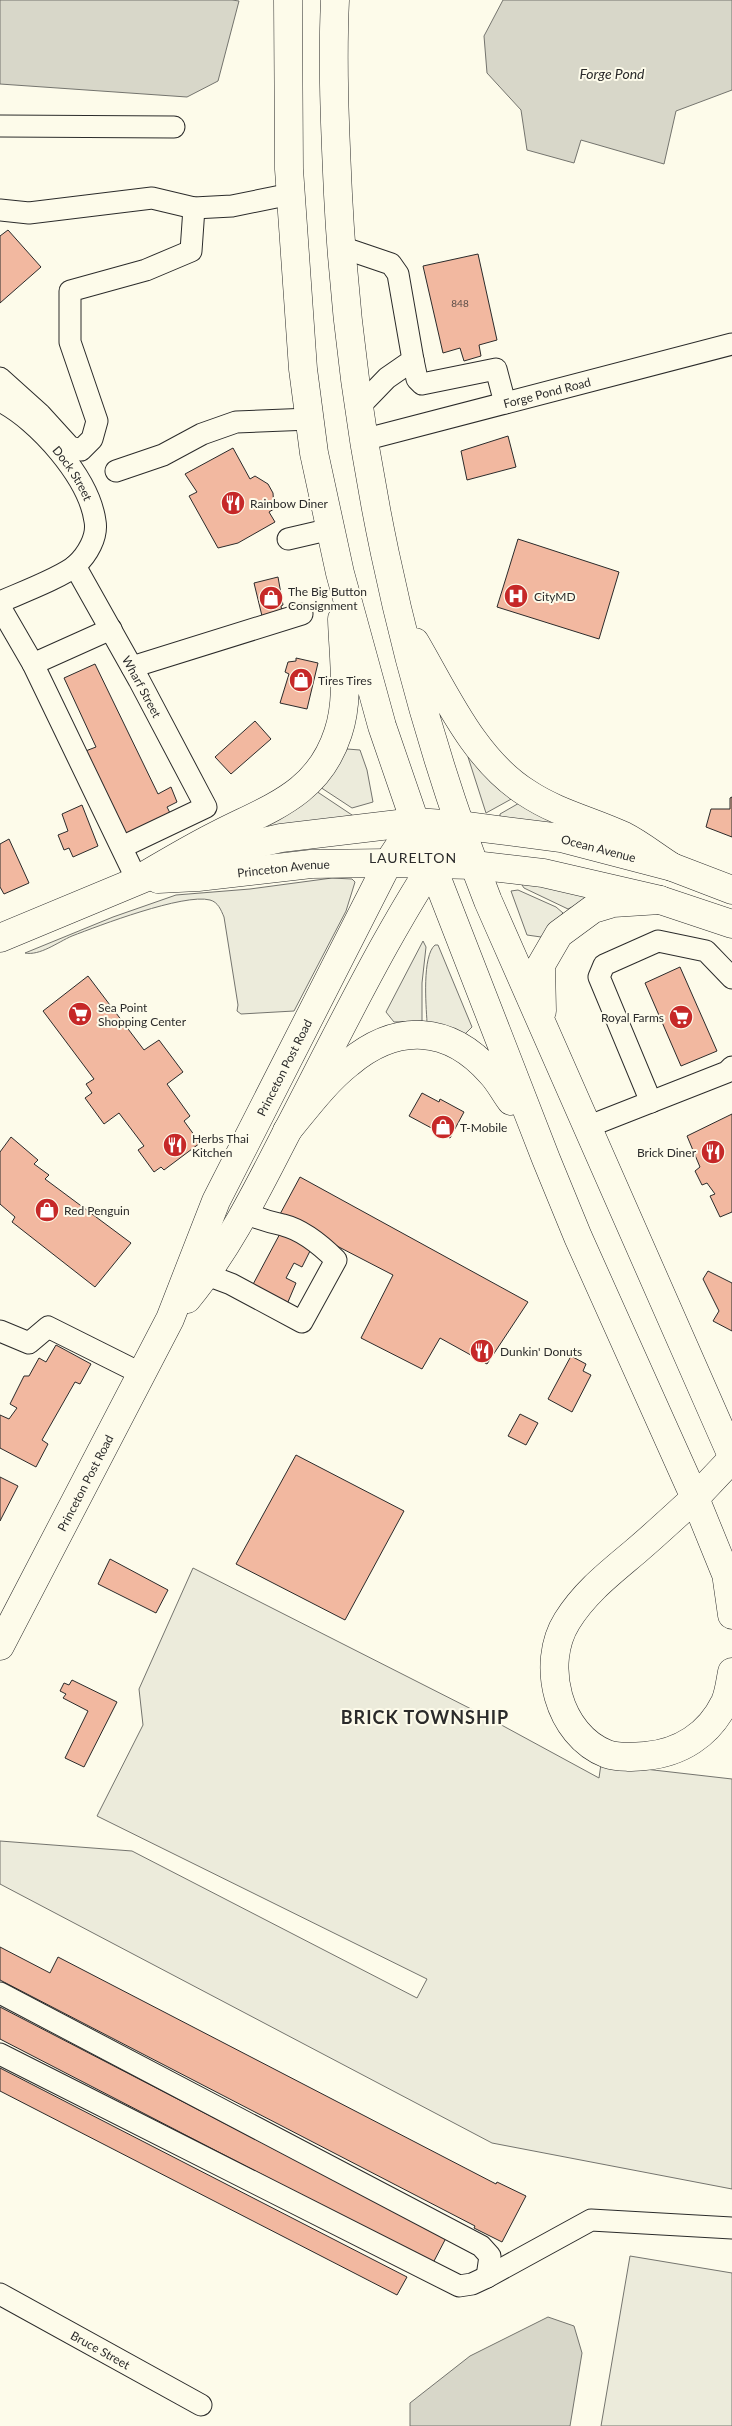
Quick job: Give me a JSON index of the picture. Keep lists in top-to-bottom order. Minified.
{"streets":{"main road":["Ocean Avenue","Princeton Avenue","Princeton Post Road"],"street":["Forge Pond Road","Dock Street","Wharf Street","Bruce Street"]},"crossings":[["Dock Street","Wharf Street"],["Ocean Avenue","Princeton Avenue"],["Ocean Avenue","Princeton Post Road"],["Princeton Avenue","Princeton Post Road"]],"districts":["LAURELTON","BRICK TOWNSHIP"],"water":["Forge Pond"],"places":{"restaurant":["Rainbow Diner","Herbs Thai Kitchen","Brick Diner","Dunkin' Donuts"],"hospital":["CityMD"],"shop":["The Big Button Consignment","Tires Tires","T-Mobile","Red Penguin"],"supermarket":["Sea Point Shopping Center","Royal Farms"]},"house_numbers":["848"]}
